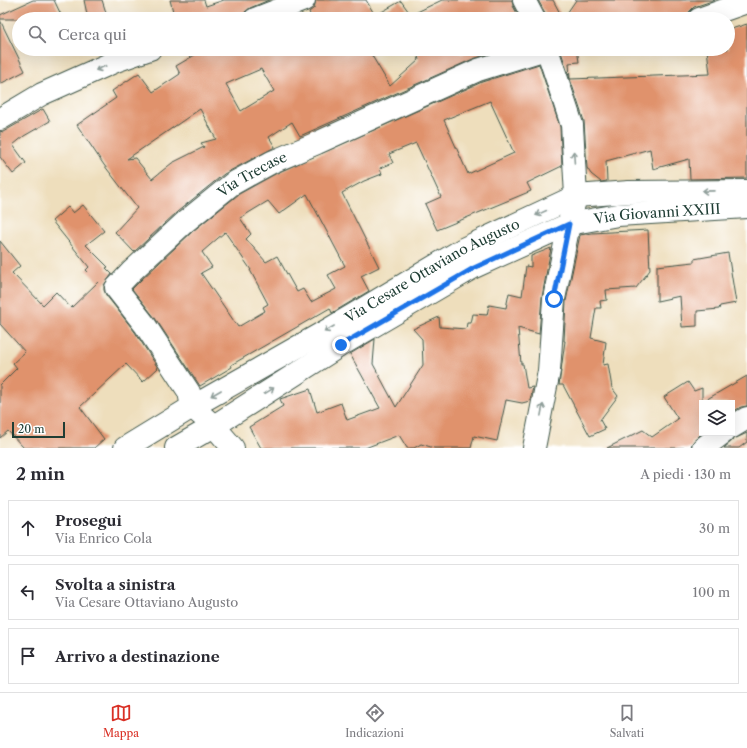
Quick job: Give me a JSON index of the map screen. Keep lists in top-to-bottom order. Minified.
{"streets":{"street":["Via Trecase","Via Giovanni XXIII","Via Cesare Ottaviano Augusto"]},"crossings":[["Via Trecase","Via Cesare Ottaviano Augusto"],["Via Giovanni XXIII","Via Cesare Ottaviano Augusto"]],"scale_bar":"20 m","page":{"search":"Cerca qui","scale":"20 m","heading":["2 min","A piedi · 130 m"],"list":[["Prosegui","Via Enrico Cola","30 m"],["Svolta a sinistra","Via Cesare Ottaviano Augusto","100 m"],"Arrivo a destinazione"],"nav":["Mappa","Indicazioni","Salvati"]}}
